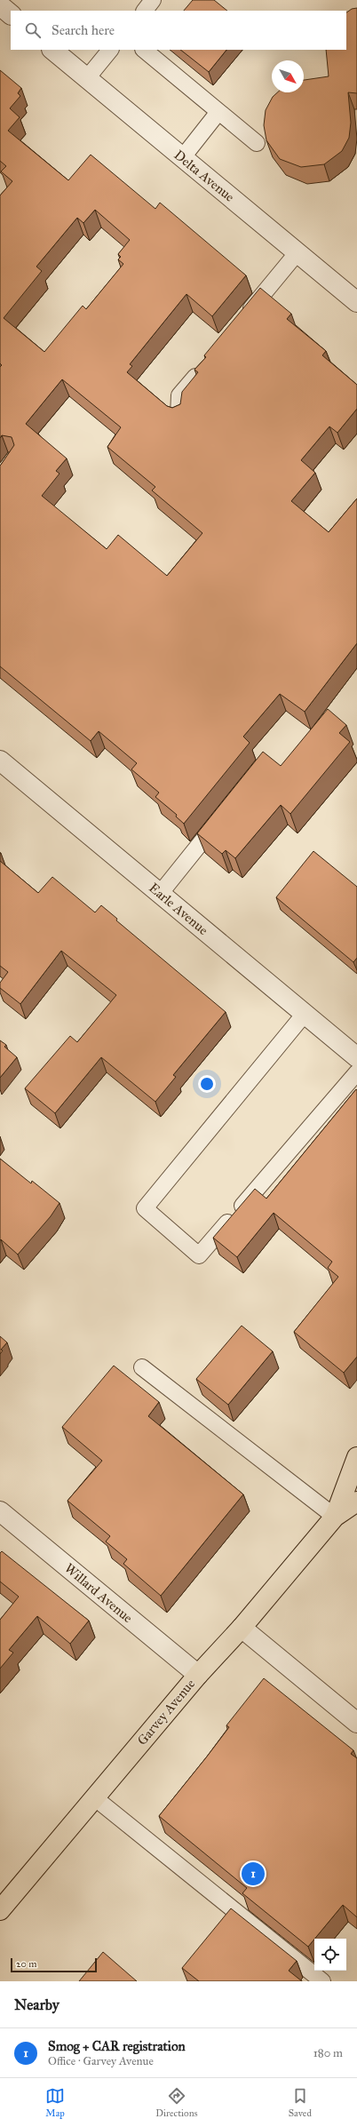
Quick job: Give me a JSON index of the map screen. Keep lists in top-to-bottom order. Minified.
{"streets":{"main road":["Garvey Avenue"],"street":["Delta Avenue","Earle Avenue","Willard Avenue"]},"crossings":[["Willard Avenue","Garvey Avenue"]],"scale_bar":"20 m","north":"bottom right","page":{"search":"Search here","pins":"1","scale":"20 m","heading":"Nearby","list":[{"mark":"1","name":"Smog + CAR registration","note":"Office · Garvey Avenue","value":"180 m"}],"nav":["Map","Directions","Saved"]}}
